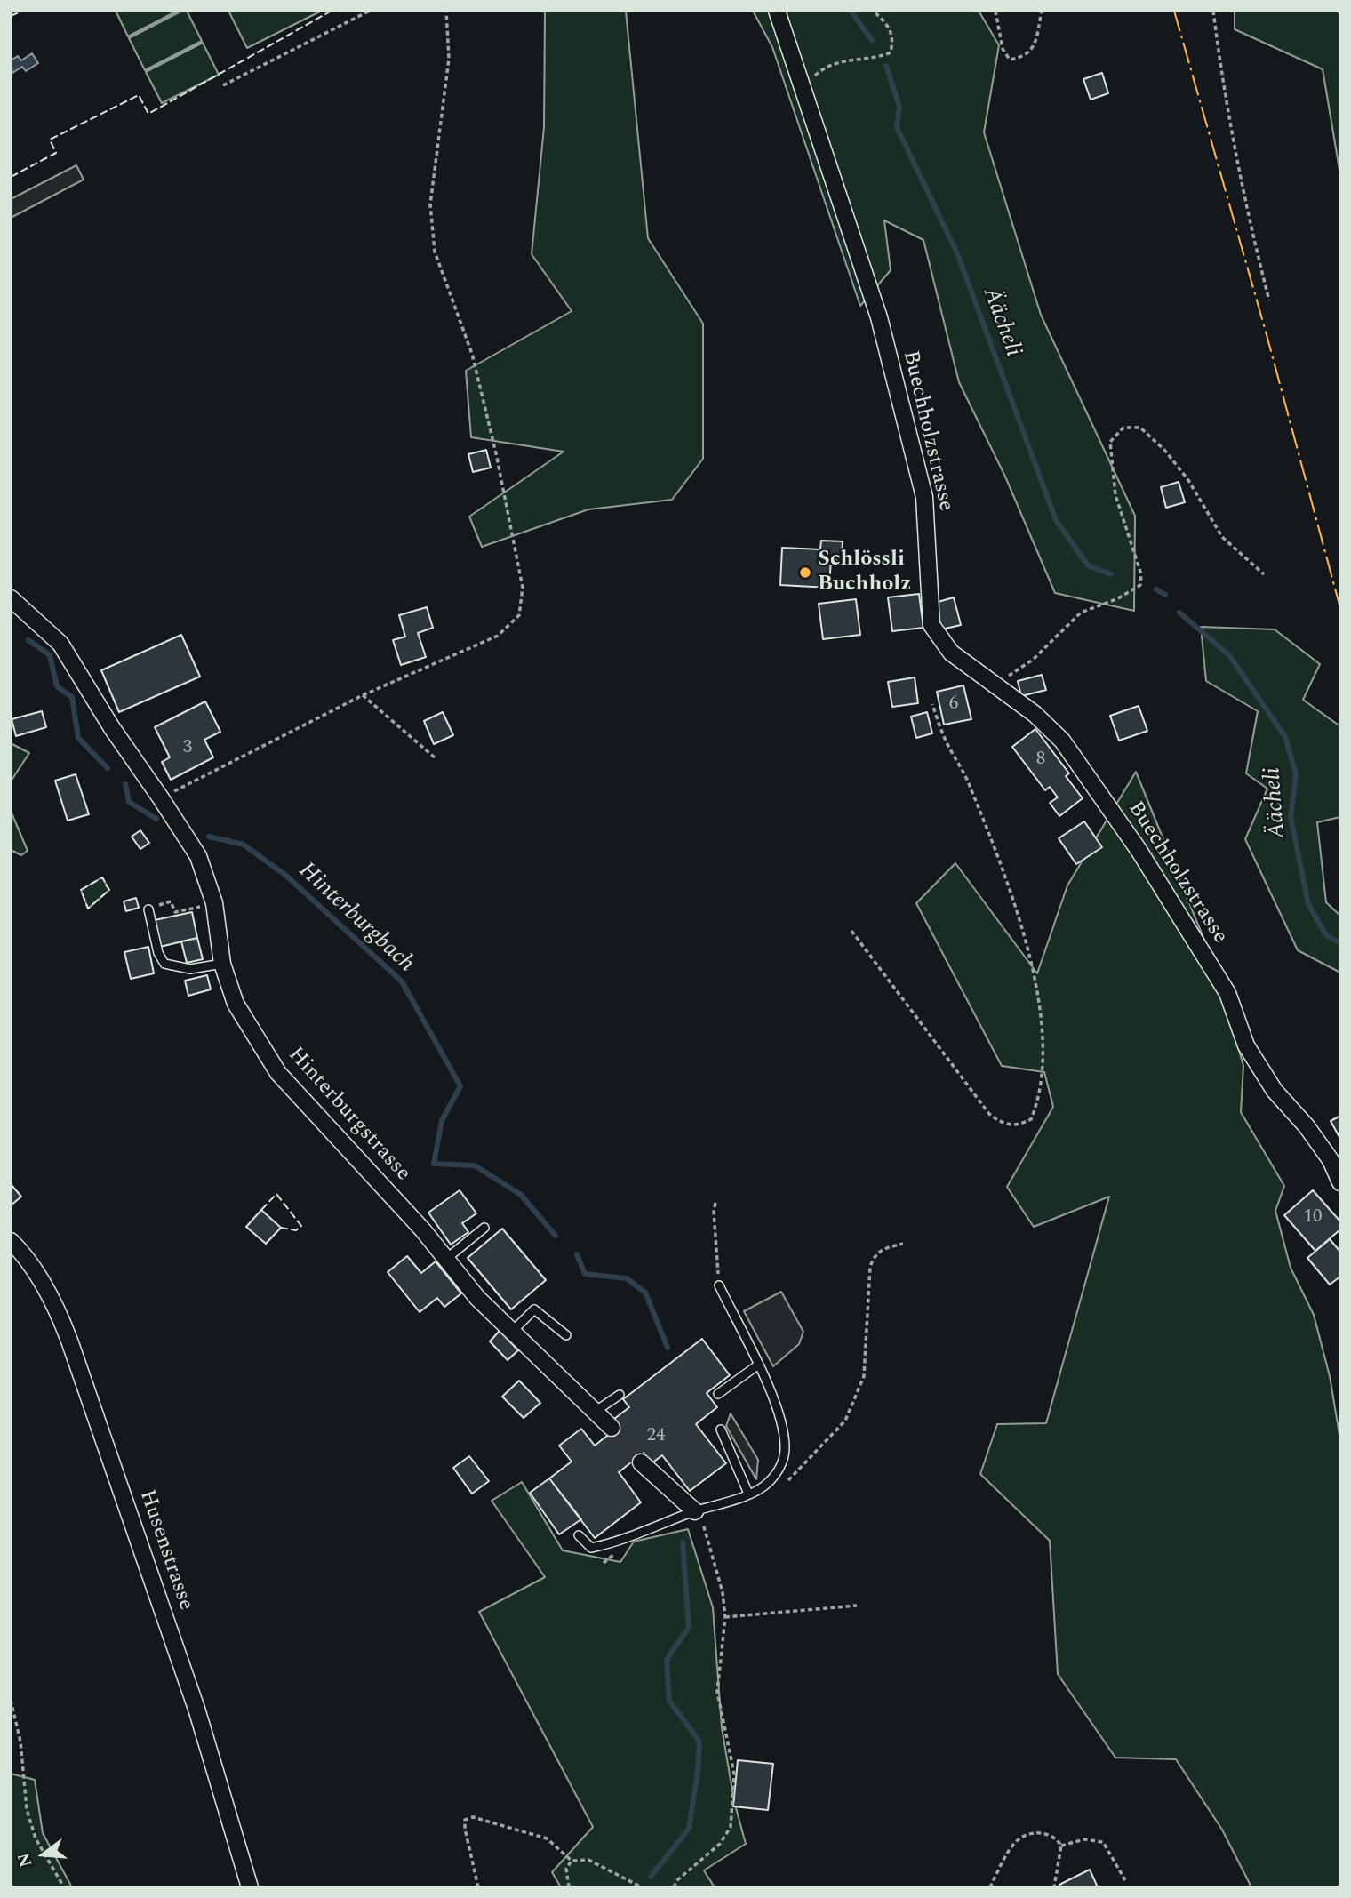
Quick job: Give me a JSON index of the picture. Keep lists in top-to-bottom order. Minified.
{"streets":{"street":["Buechholzstrasse","Hinterburgstrasse","Husenstrasse"]},"water":["Äächeli","Hinterburgbach"],"places":["Schlössli Buchholz"],"house_numbers":["6","3","8","10","24"],"north":"left"}
